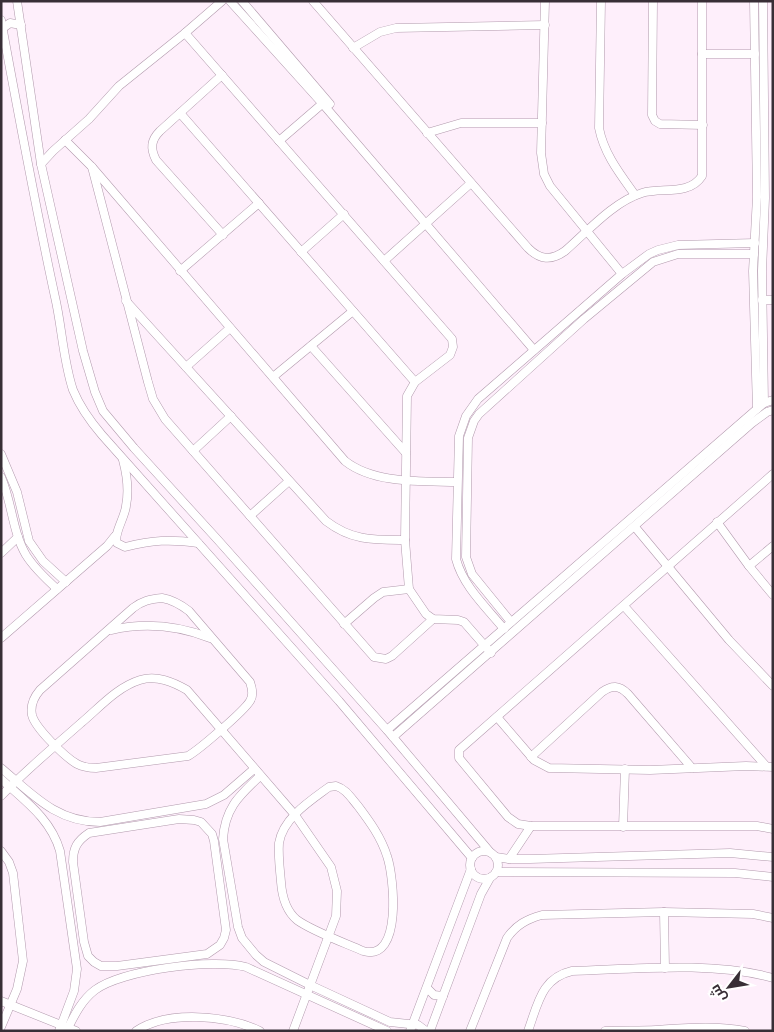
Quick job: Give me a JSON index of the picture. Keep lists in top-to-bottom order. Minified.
{"north":"bottom left"}
